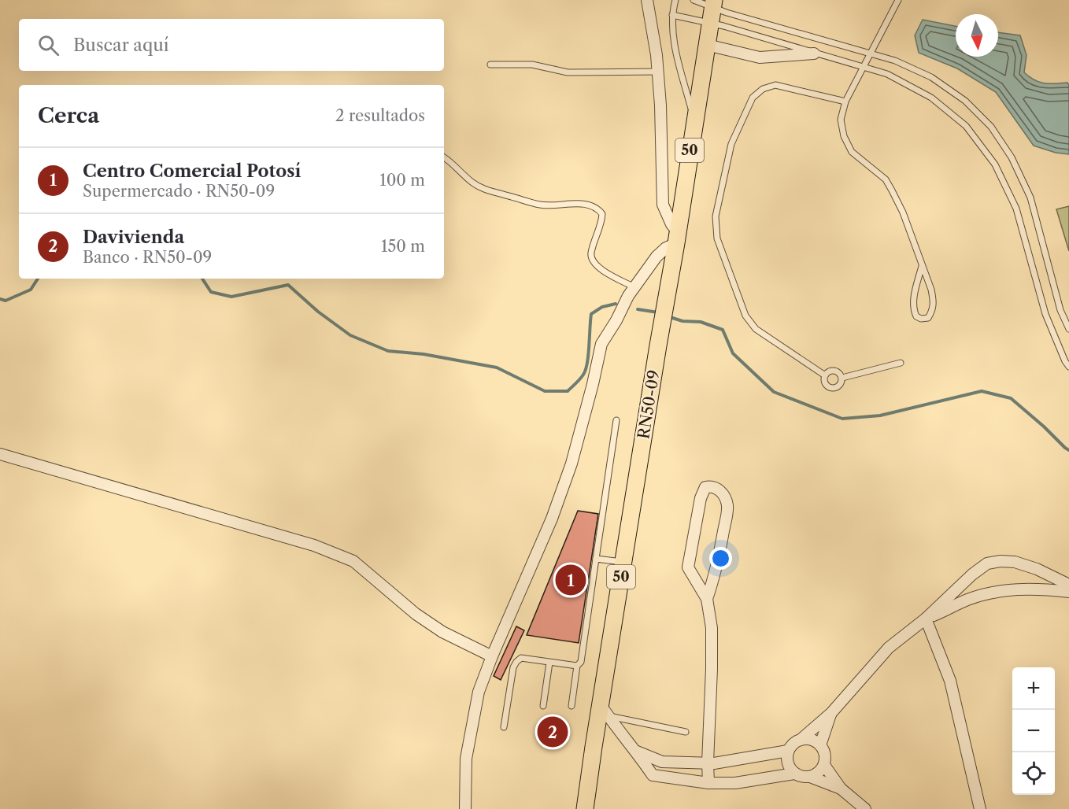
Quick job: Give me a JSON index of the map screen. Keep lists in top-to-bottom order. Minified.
{"streets":{"main road":["50","RN50-09"]},"north":"bottom","page":{"search":"Buscar aquí","heading":["Cerca","2 resultados"],"list":[{"mark":"1","name":"Centro Comercial Potosí","note":"Supermercado · RN50-09","value":"100 m"},{"mark":"2","name":"Davivienda","note":"Banco · RN50-09","value":"150 m"}],"pins":["1","2"],"map_buttons":["+","−"]}}
